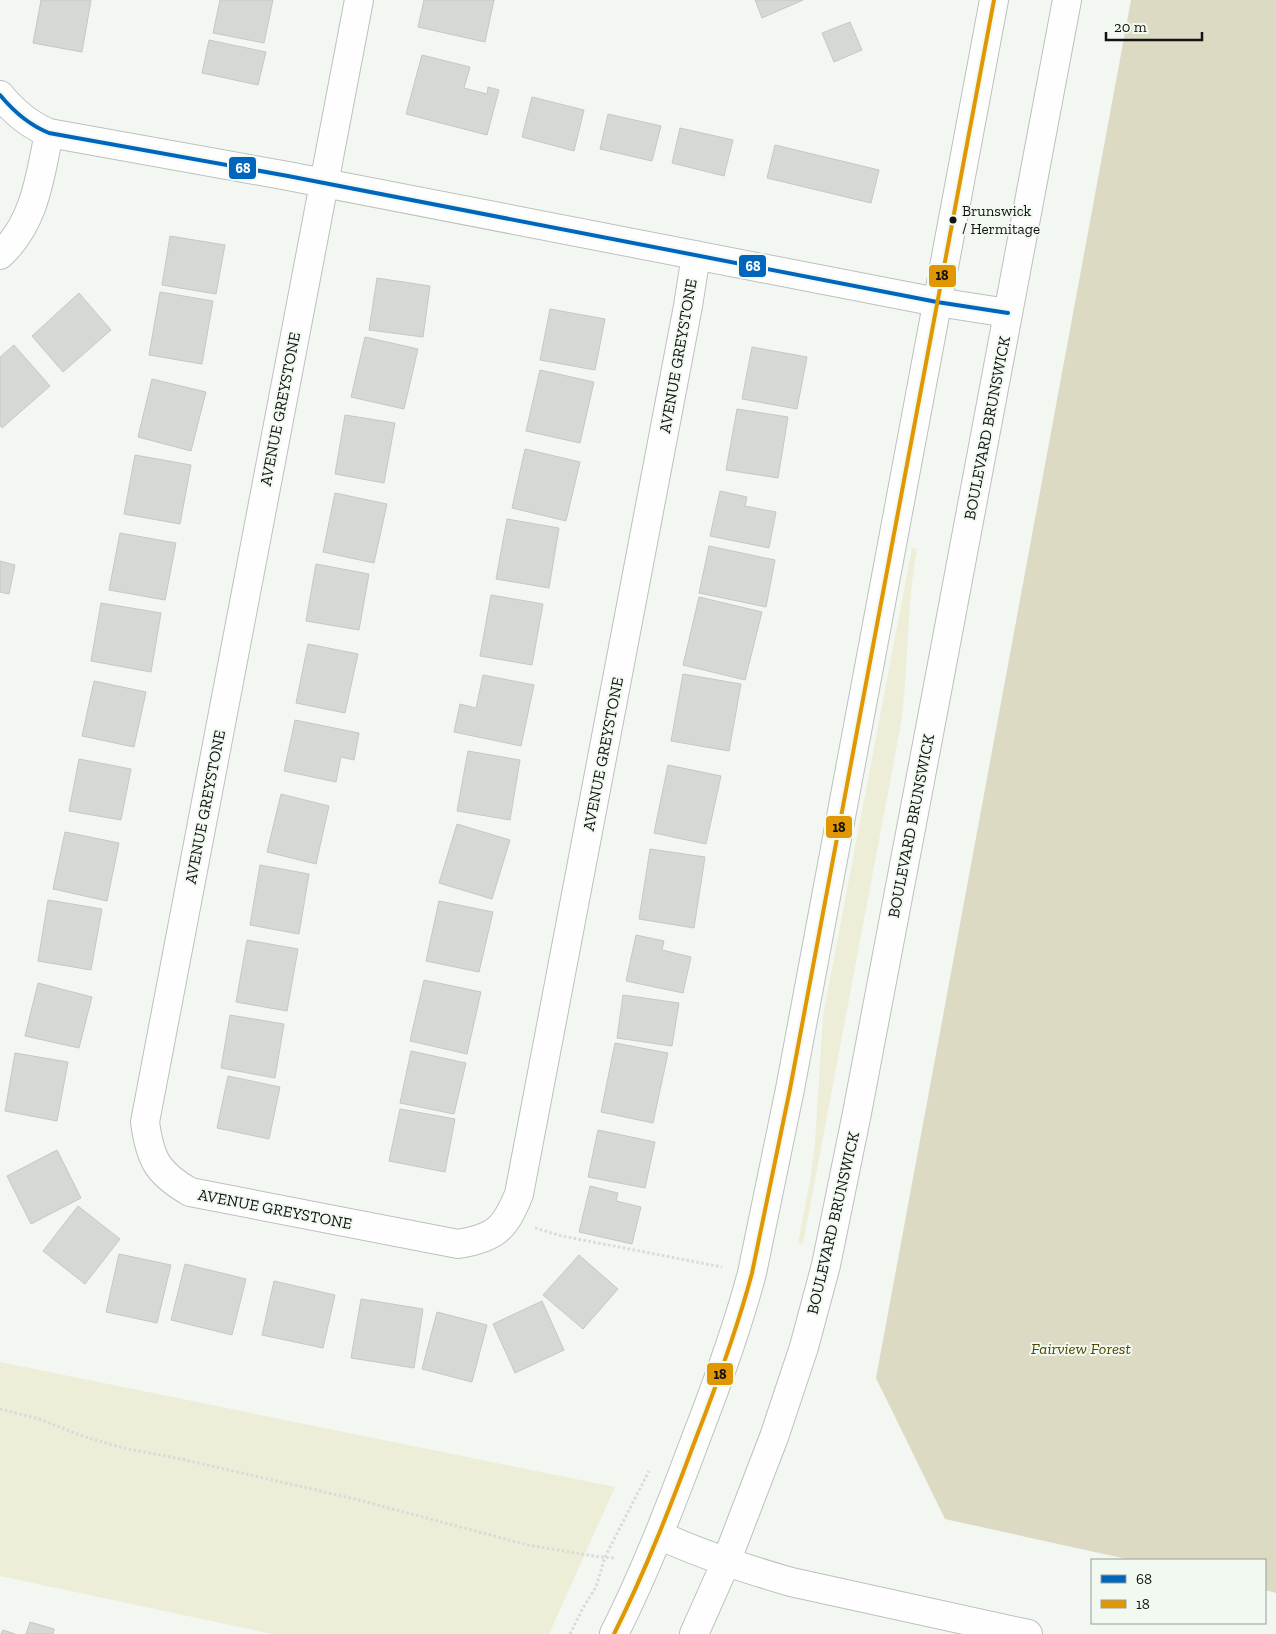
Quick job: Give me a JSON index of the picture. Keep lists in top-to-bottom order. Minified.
{"streets":{"street":["AVENUE GREYSTONE","BOULEVARD BRUNSWICK"]},"parks":["Fairview Forest"],"places":["Brunswick / Hermitage"],"lines":["transit line 18","transit line 68"],"legend":["68","18"],"scale_bar":"20 m"}
